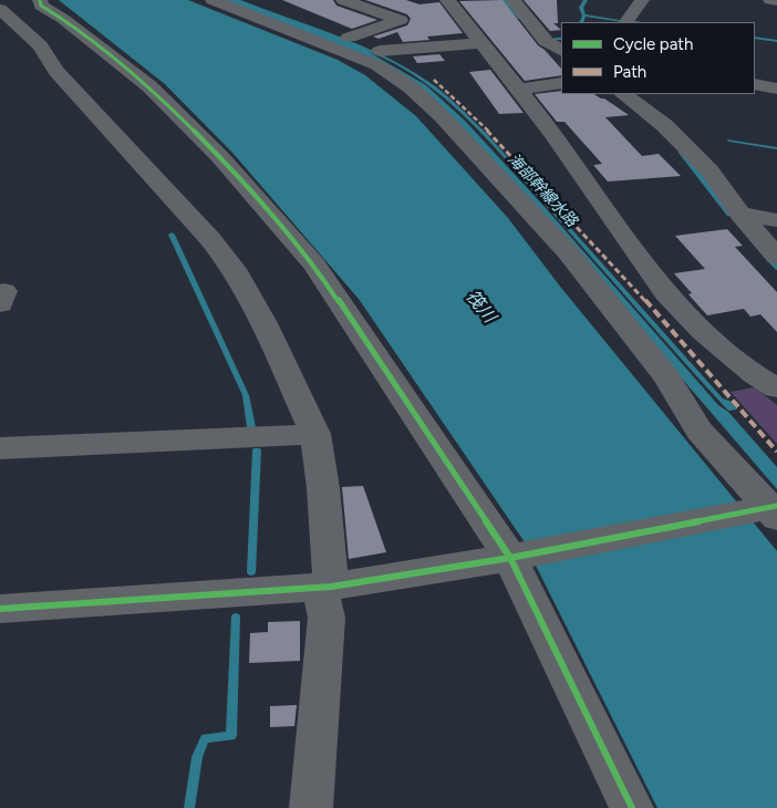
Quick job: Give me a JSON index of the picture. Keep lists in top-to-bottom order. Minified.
{"water":["海部幹線水路","筏川"],"legend":["Cycle path","Path"]}
